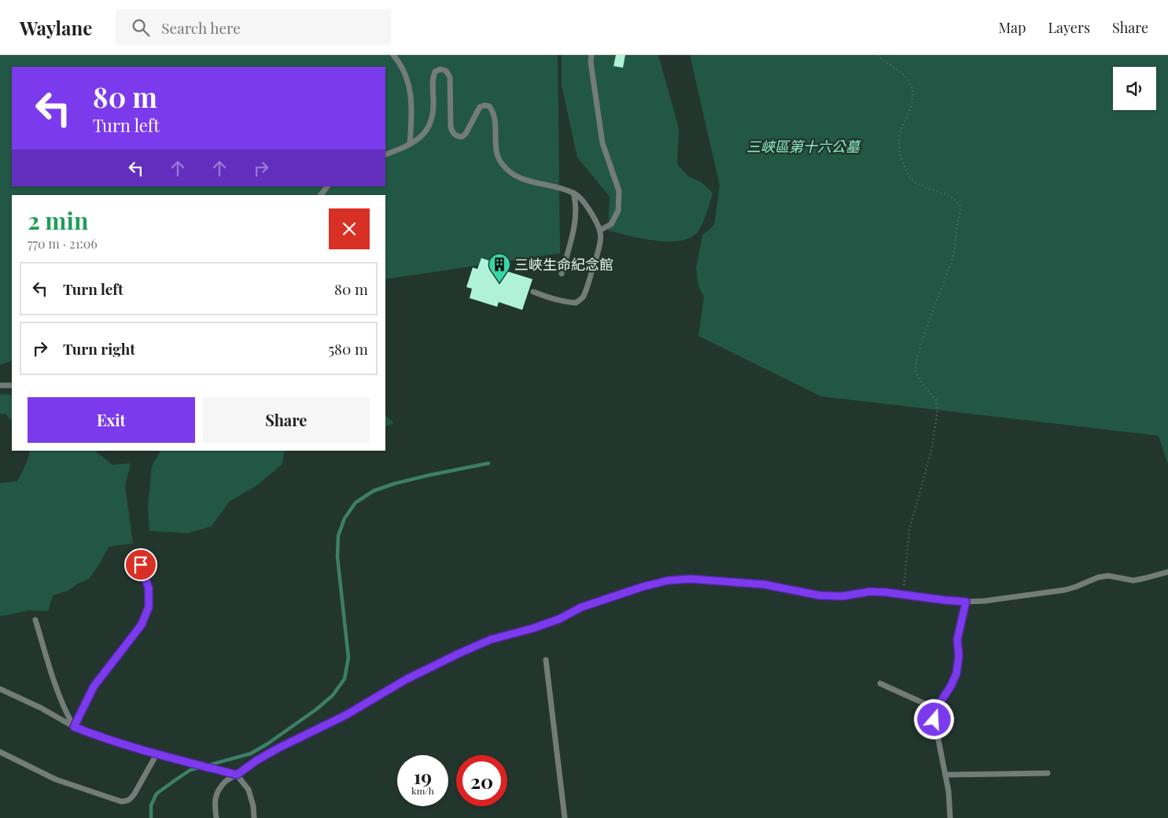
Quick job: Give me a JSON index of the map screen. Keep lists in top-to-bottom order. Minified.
{"parks":["三峽區第十六公墓"],"places":{"building":["三峽生命紀念館"]},"page":{"header":"Waylane","search":"Search here","nav":["Map","Layers","Share"],"turn":["80 m","Turn left"],"heading":["2 min","770 m · 21:06"],"list":[{"name":"Turn left","value":"80 m"},{"name":"Turn right","value":"580 m"}],"buttons":["Exit","Share"],"speed":"19 km/h","limit":"20"}}
